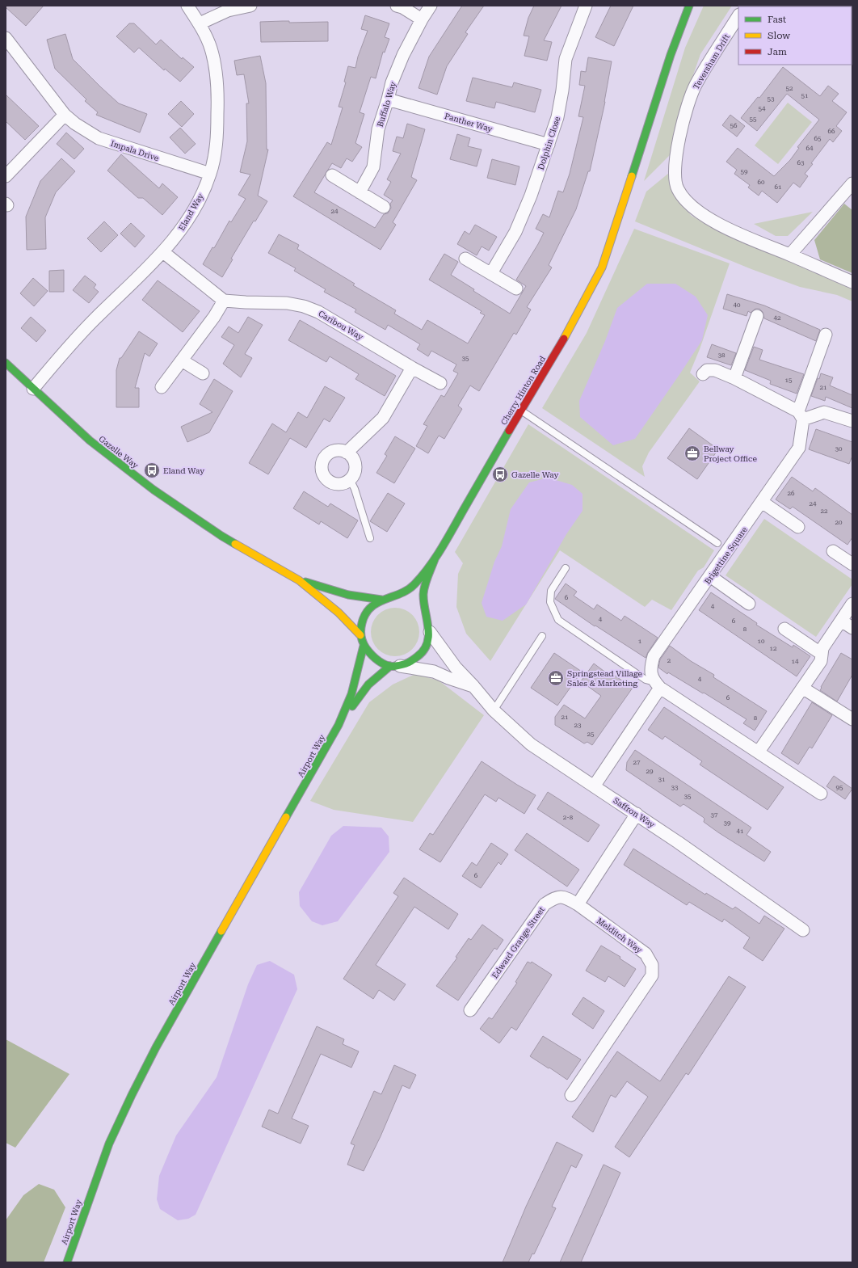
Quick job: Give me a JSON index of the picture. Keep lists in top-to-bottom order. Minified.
{"streets":{"street":["Teversham Drift","Buffalo Way","Panther Way","Dolphin Close","Impala Drive","Eland Way","Caribou Way","Cherry Hinton Road","Gazelle Way","Brigettine Square","Airport Way","Saffron Way","Melditch Way","Edward Grange Street"]},"crossings":[["Buffalo Way","Panther Way"],["Panther Way","Dolphin Close"],["Impala Drive","Eland Way"],["Eland Way","Gazelle Way"],["Airport Way","Saffron Way"],["Melditch Way","Edward Grange Street"]],"places":{"office":["Bellway Project Office","Springstead Village Sales & Marketing"],"bus stop":["Eland Way","Gazelle Way"]},"house_numbers":["52","51","53","54","55","56","66","65","64","63","59","60","61","24","40","42","38","35","15","21","30","26","24","22","20","6","4","4","6","8","1","10","12","2","14","4","6","21","8","23","25","27","29","31","33","95","35","37","2-8","39","41","6"],"legend":["Fast","Slow","Jam"]}
